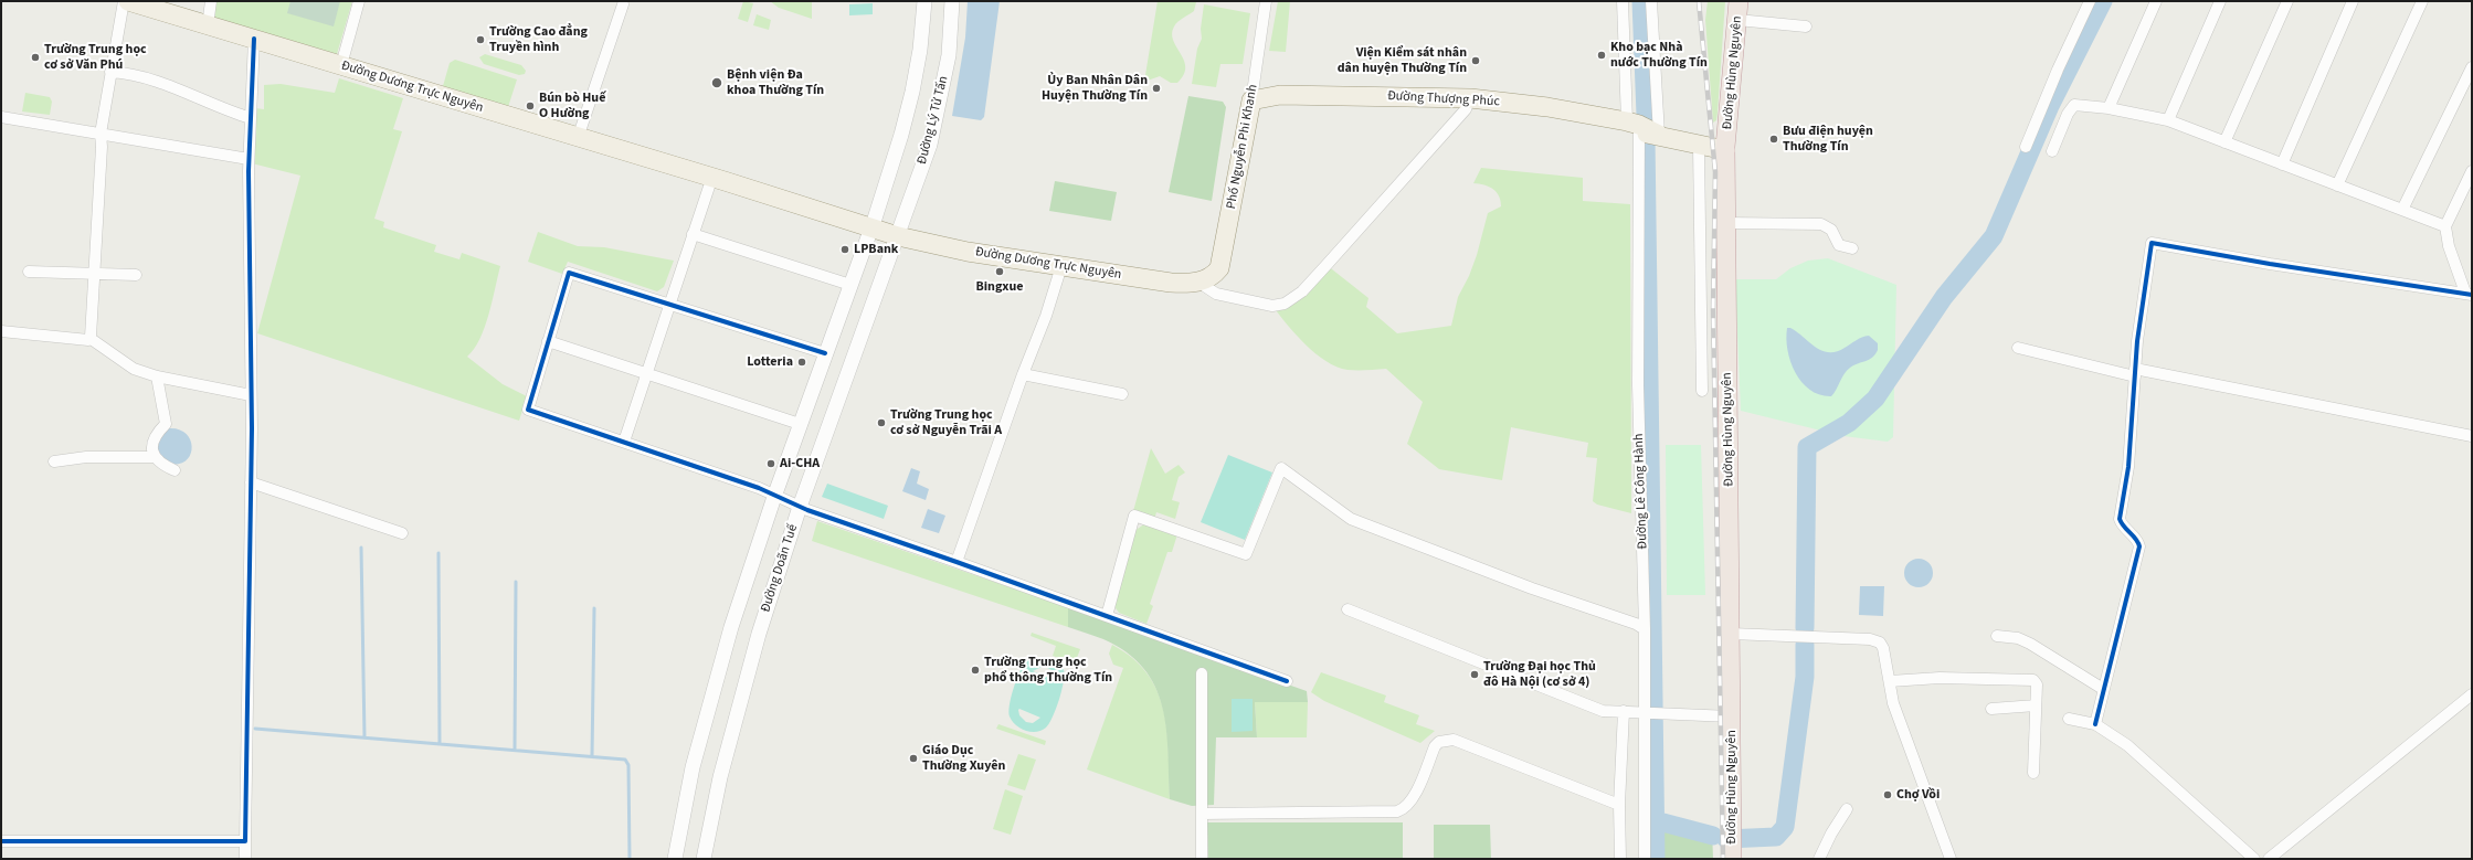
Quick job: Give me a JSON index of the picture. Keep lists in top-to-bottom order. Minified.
{"streets":{"highway":["Đường Hùng Nguyên"],"main road":["Đường Dương Trực Nguyên","Đường Thượng Phúc","Phố Nguyễn Phi Khanh"],"street":["Đường Lý Tử Tấn","Đường Lê Công Hành","Đường Doãn Tuế"]},"crossings":[["Đường Hùng Nguyên","Đường Thượng Phúc"],["Đường Dương Trực Nguyên","Đường Lý Tử Tấn"],["Đường Dương Trực Nguyên","Phố Nguyễn Phi Khanh"],["Đường Dương Trực Nguyên","Đường Doãn Tuế"],["Đường Thượng Phúc","Phố Nguyễn Phi Khanh"],["Đường Thượng Phúc","Đường Lê Công Hành"],["Đường Lý Tử Tấn","Đường Doãn Tuế"]],"places":["Trường Cao đẳng Truyền hình","Kho bạc Nhà nước Thường Tín","Trường Trung học cơ sở Văn Phú","Viện Kiểm sát nhân dân huyện Thường Tín","Bệnh viện Đa khoa Thường Tín","Ủy Ban Nhân Dân Huyện Thường Tín","Bún bò Huế O Hường","Bưu điện huyện Thường Tín","LPBank","Bingxue","Lotteria","Trường Trung học cơ sở Nguyễn Trãi A","Ai-CHA","Trường Trung học phổ thông Thường Tín","Trường Đại học Thủ đô Hà Nội (cơ sở 4)","Giáo Dục Thường Xuyên","Chợ Vồi"]}
